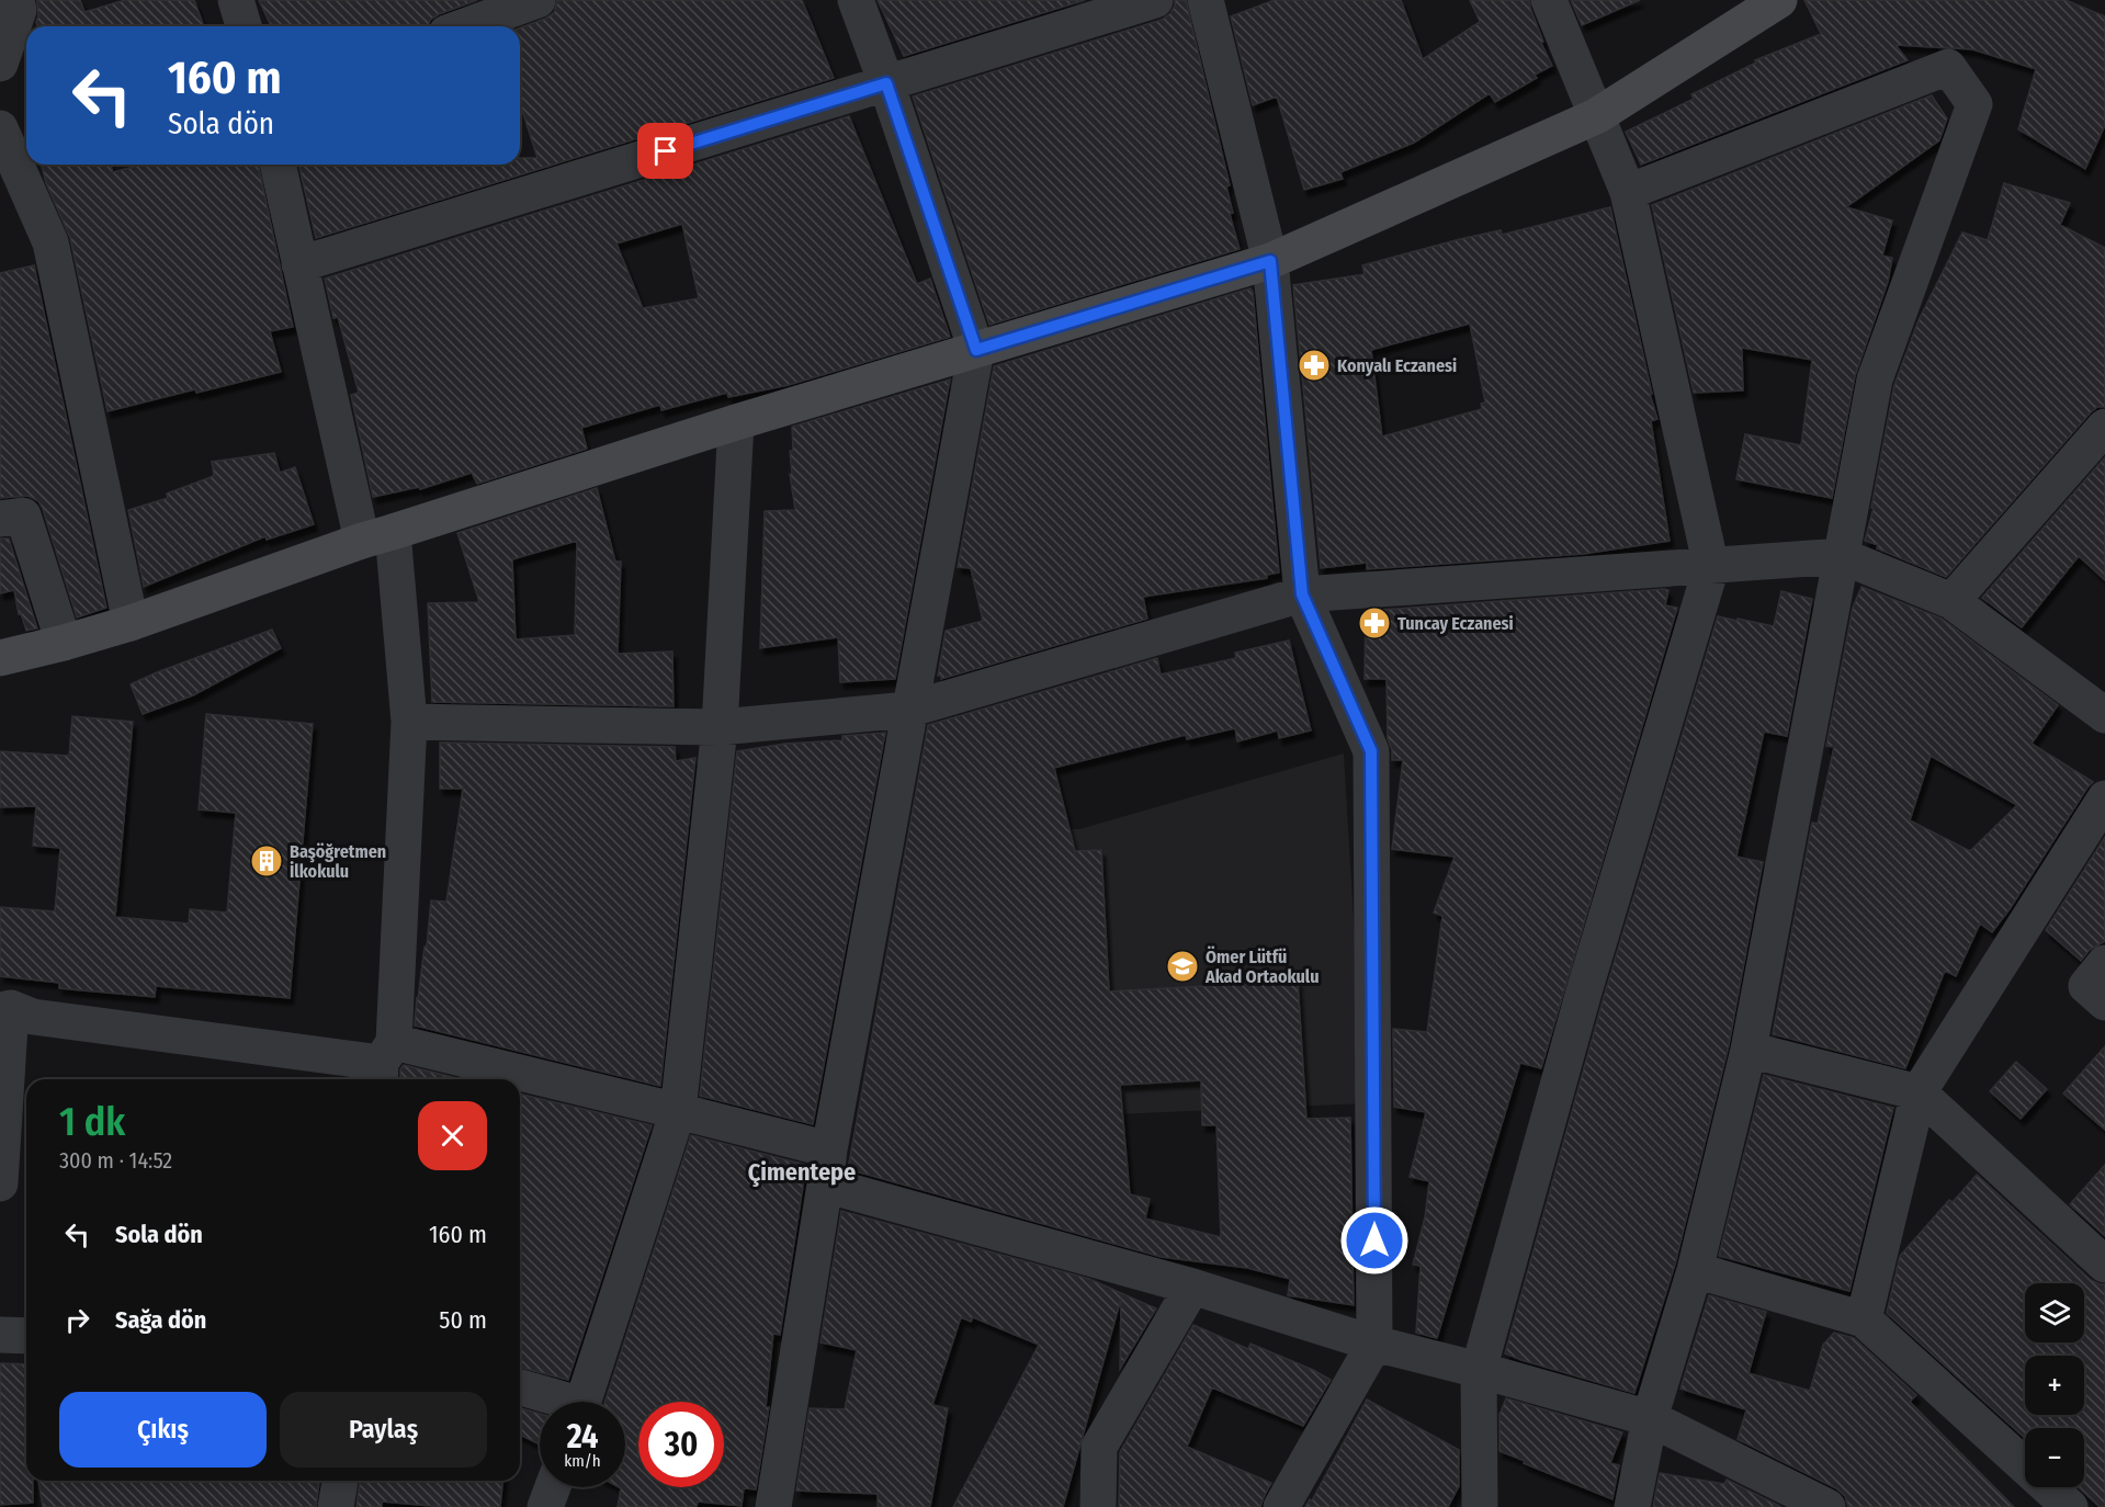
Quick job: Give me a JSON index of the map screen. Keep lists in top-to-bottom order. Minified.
{"districts":["Çimentepe"],"places":{"pharmacy":["Konyalı Eczanesi","Tuncay Eczanesi"],"building":["Başöğretmen İlkokulu"],"school or university":["Ömer Lütfü Akad Ortaokulu"]},"page":{"turn":["160 m","Sola dön"],"heading":["1 dk","300 m · 14:52"],"list":[{"name":"Sola dön","value":"160 m"},{"name":"Sağa dön","value":"50 m"}],"map_buttons":["+","−"],"buttons":["Çıkış","Paylaş"],"speed":"24 km/h","limit":"30"}}
